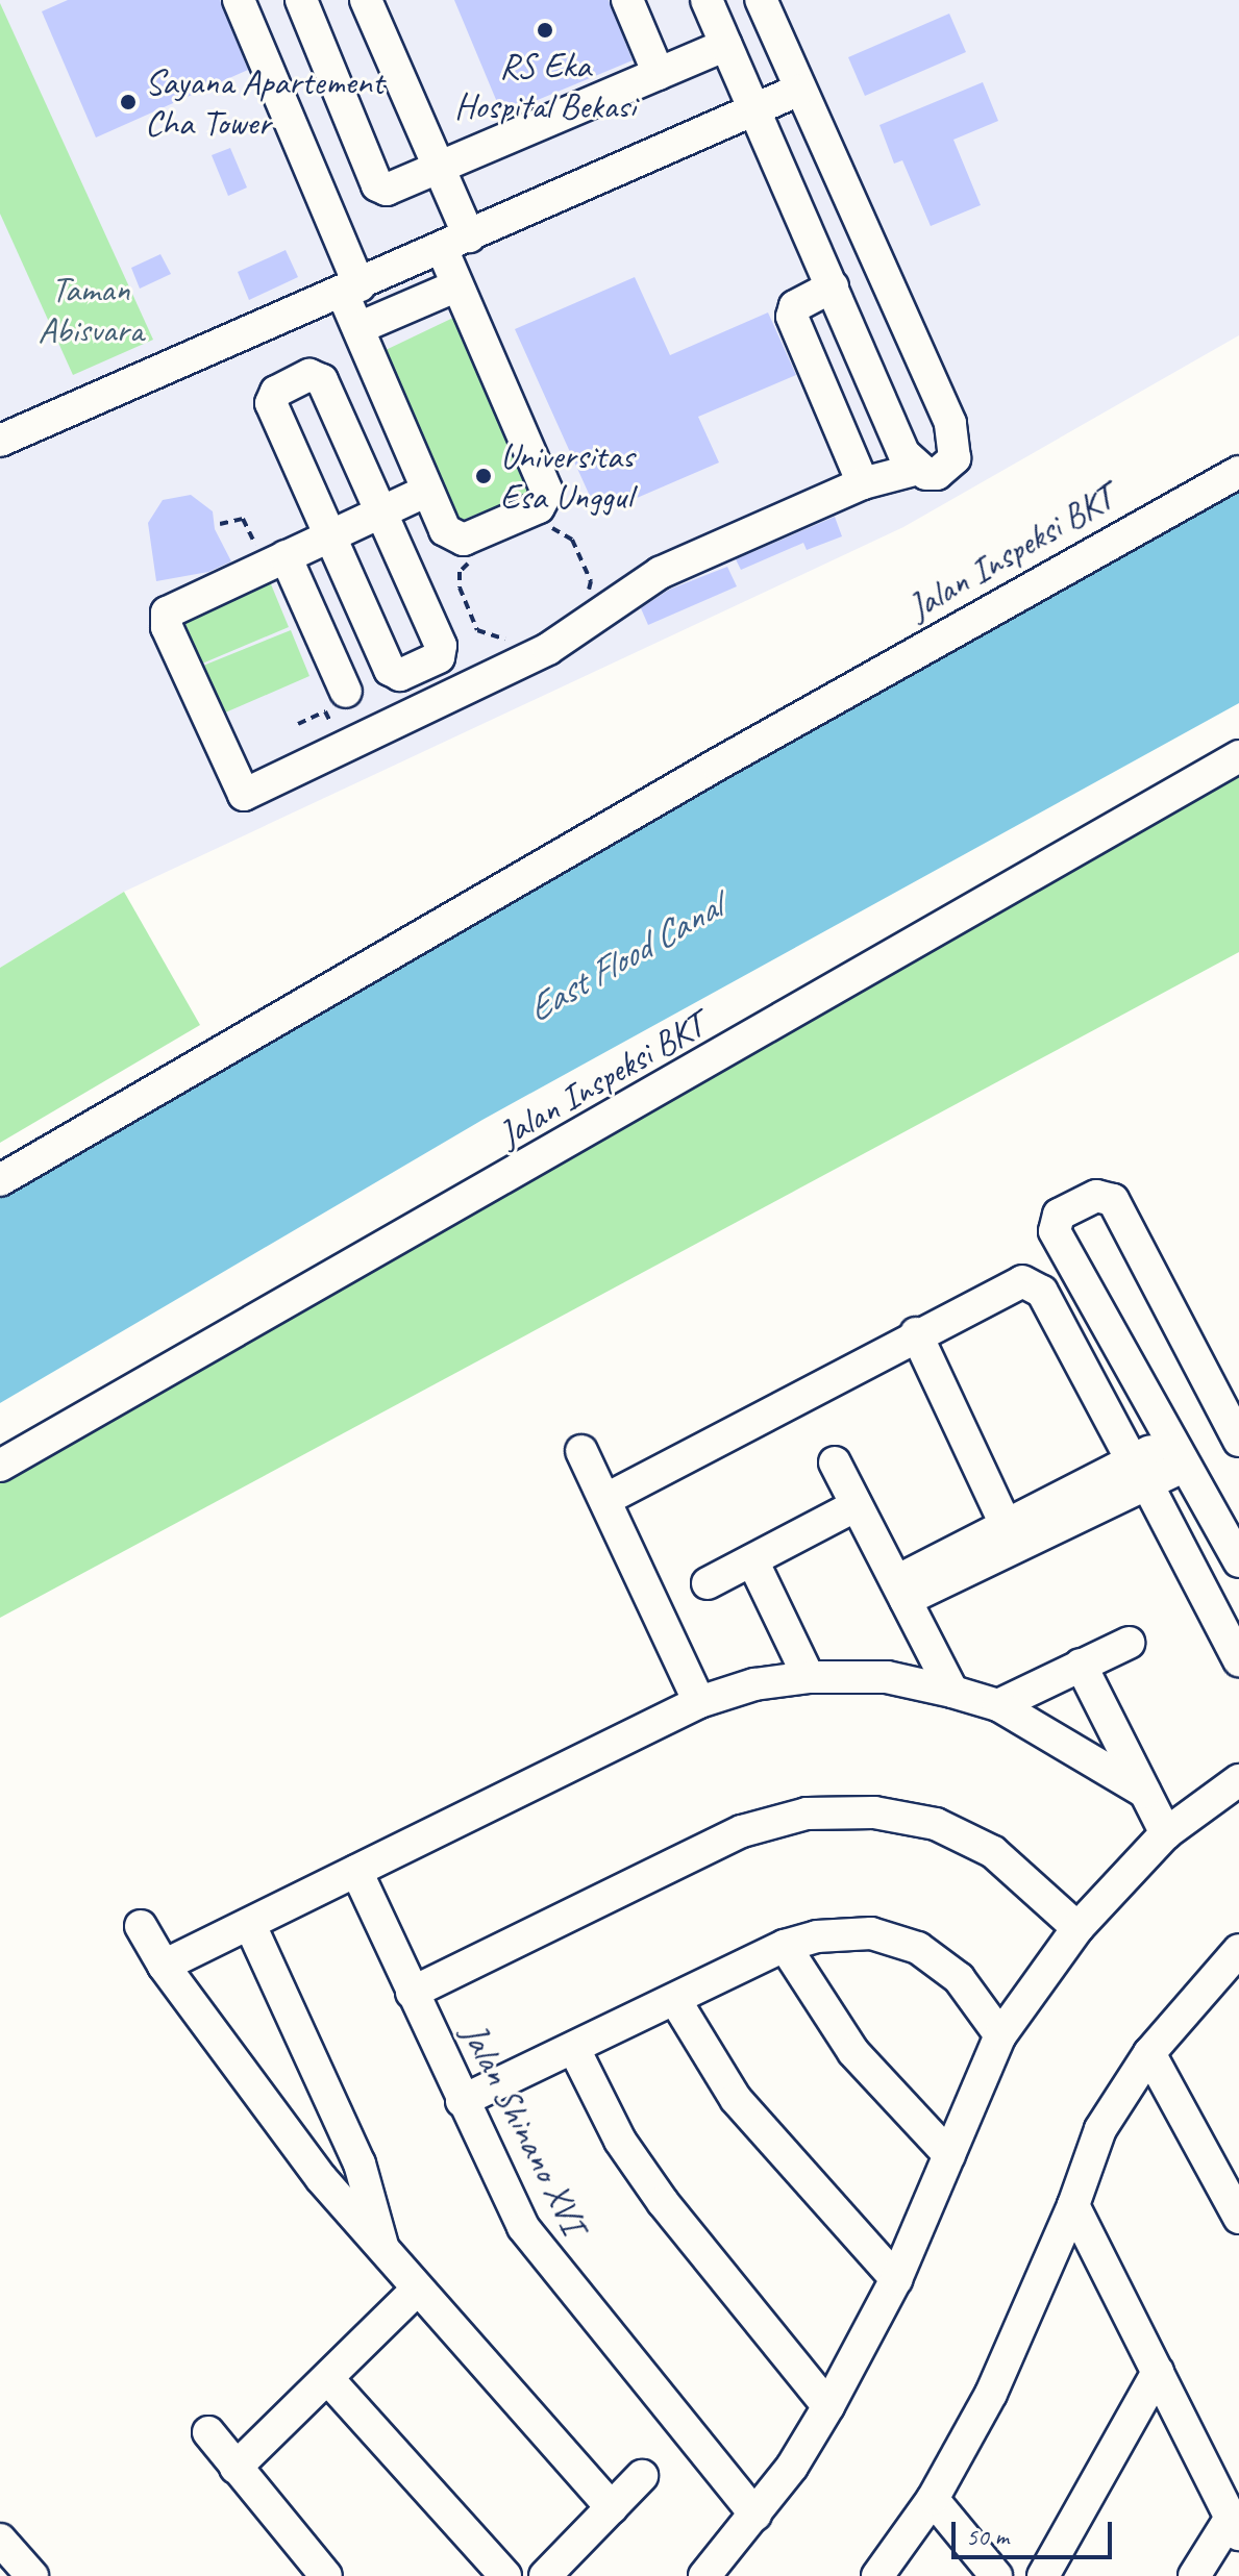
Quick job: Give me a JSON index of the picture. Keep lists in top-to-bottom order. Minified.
{"streets":{"street":["Jalan Inspeksi BKT","Jalan Shinano XVI"]},"water":["East Flood Canal"],"parks":["Taman Abisvara"],"places":["RS Eka Hospital Bekasi","Sayana Apartement Cha Tower","Universitas Esa Unggul"],"scale_bar":"50 m"}
